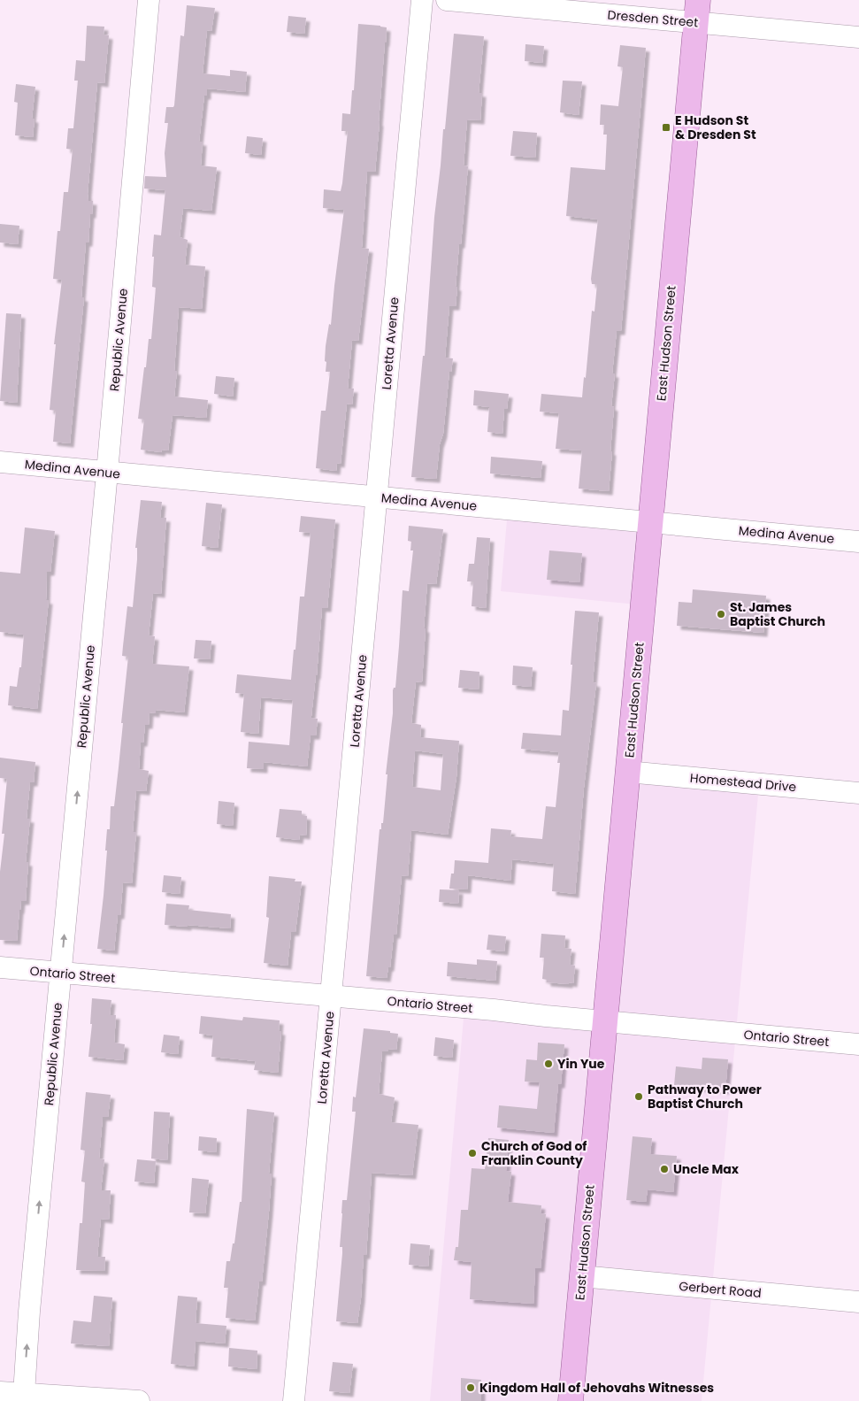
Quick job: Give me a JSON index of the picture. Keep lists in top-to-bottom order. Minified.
{"streets":{"main road":["East Hudson Street"],"street":["Dresden Street","Republic Avenue","Loretta Avenue","Medina Avenue","Homestead Drive","Ontario Street","Gerbert Road"]},"crossings":[["Dresden Street","East Hudson Street"],["Republic Avenue","Medina Avenue"],["Republic Avenue","Ontario Street"],["Loretta Avenue","Medina Avenue"],["Loretta Avenue","Ontario Street"],["East Hudson Street","Medina Avenue"],["East Hudson Street","Homestead Drive"],["East Hudson Street","Ontario Street"],["East Hudson Street","Gerbert Road"]],"one_way":["Republic Avenue"],"places":{"transit":["E Hudson St & Dresden St"],"other":["St. James Baptist Church","Yin Yue","Pathway to Power Baptist Church","Church of God of Franklin County","Uncle Max","Kingdom Hall of Jehovahs Witnesses"]}}
